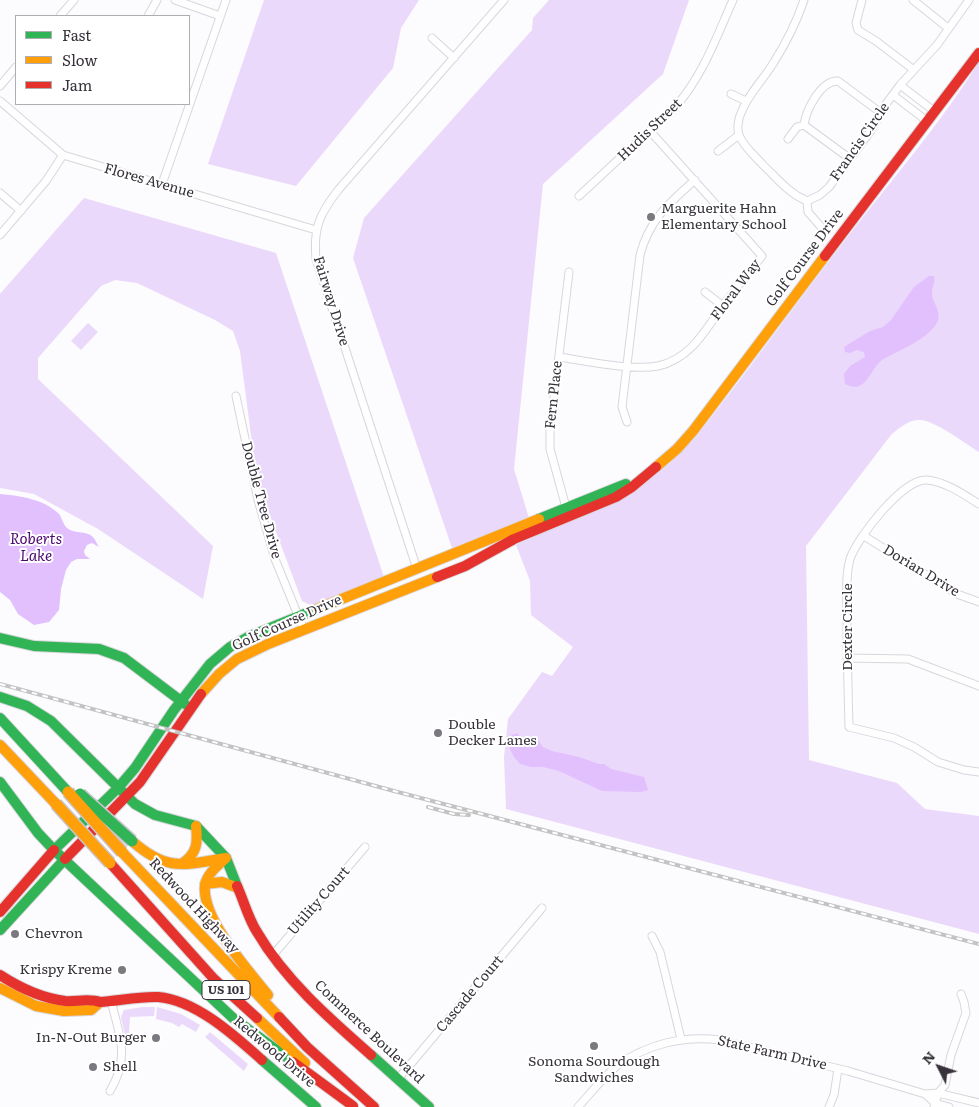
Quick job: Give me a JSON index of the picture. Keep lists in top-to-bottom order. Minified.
{"streets":{"main road":["Golf Course Drive","Redwood Highway","US 101","Commerce Boulevard","Redwood Drive"],"street":["Hudis Street","Francis Circle","Flores Avenue","Floral Way","Fairway Drive","Fern Place","Double Tree Drive","Dorian Drive","Dexter Circle","Utility Court","Cascade Court","State Farm Drive"]},"crossings":[["Hudis Street","Floral Way"],["Flores Avenue","Fairway Drive"],["Golf Course Drive","Fairway Drive"],["Golf Course Drive","Fern Place"],["Golf Course Drive","Double Tree Drive"],["Golf Course Drive","Commerce Boulevard"],["Floral Way","Fern Place"],["Dorian Drive","Dexter Circle"],["Utility Court","Commerce Boulevard"],["Cascade Court","Commerce Boulevard"]],"water":["Roberts Lake"],"places":["Marguerite Hahn Elementary School","Double Decker Lanes","Chevron","Krispy Kreme","In-N-Out Burger","Sonoma Sourdough Sandwiches","Shell"],"legend":["Fast","Slow","Jam"],"north":"top left"}
